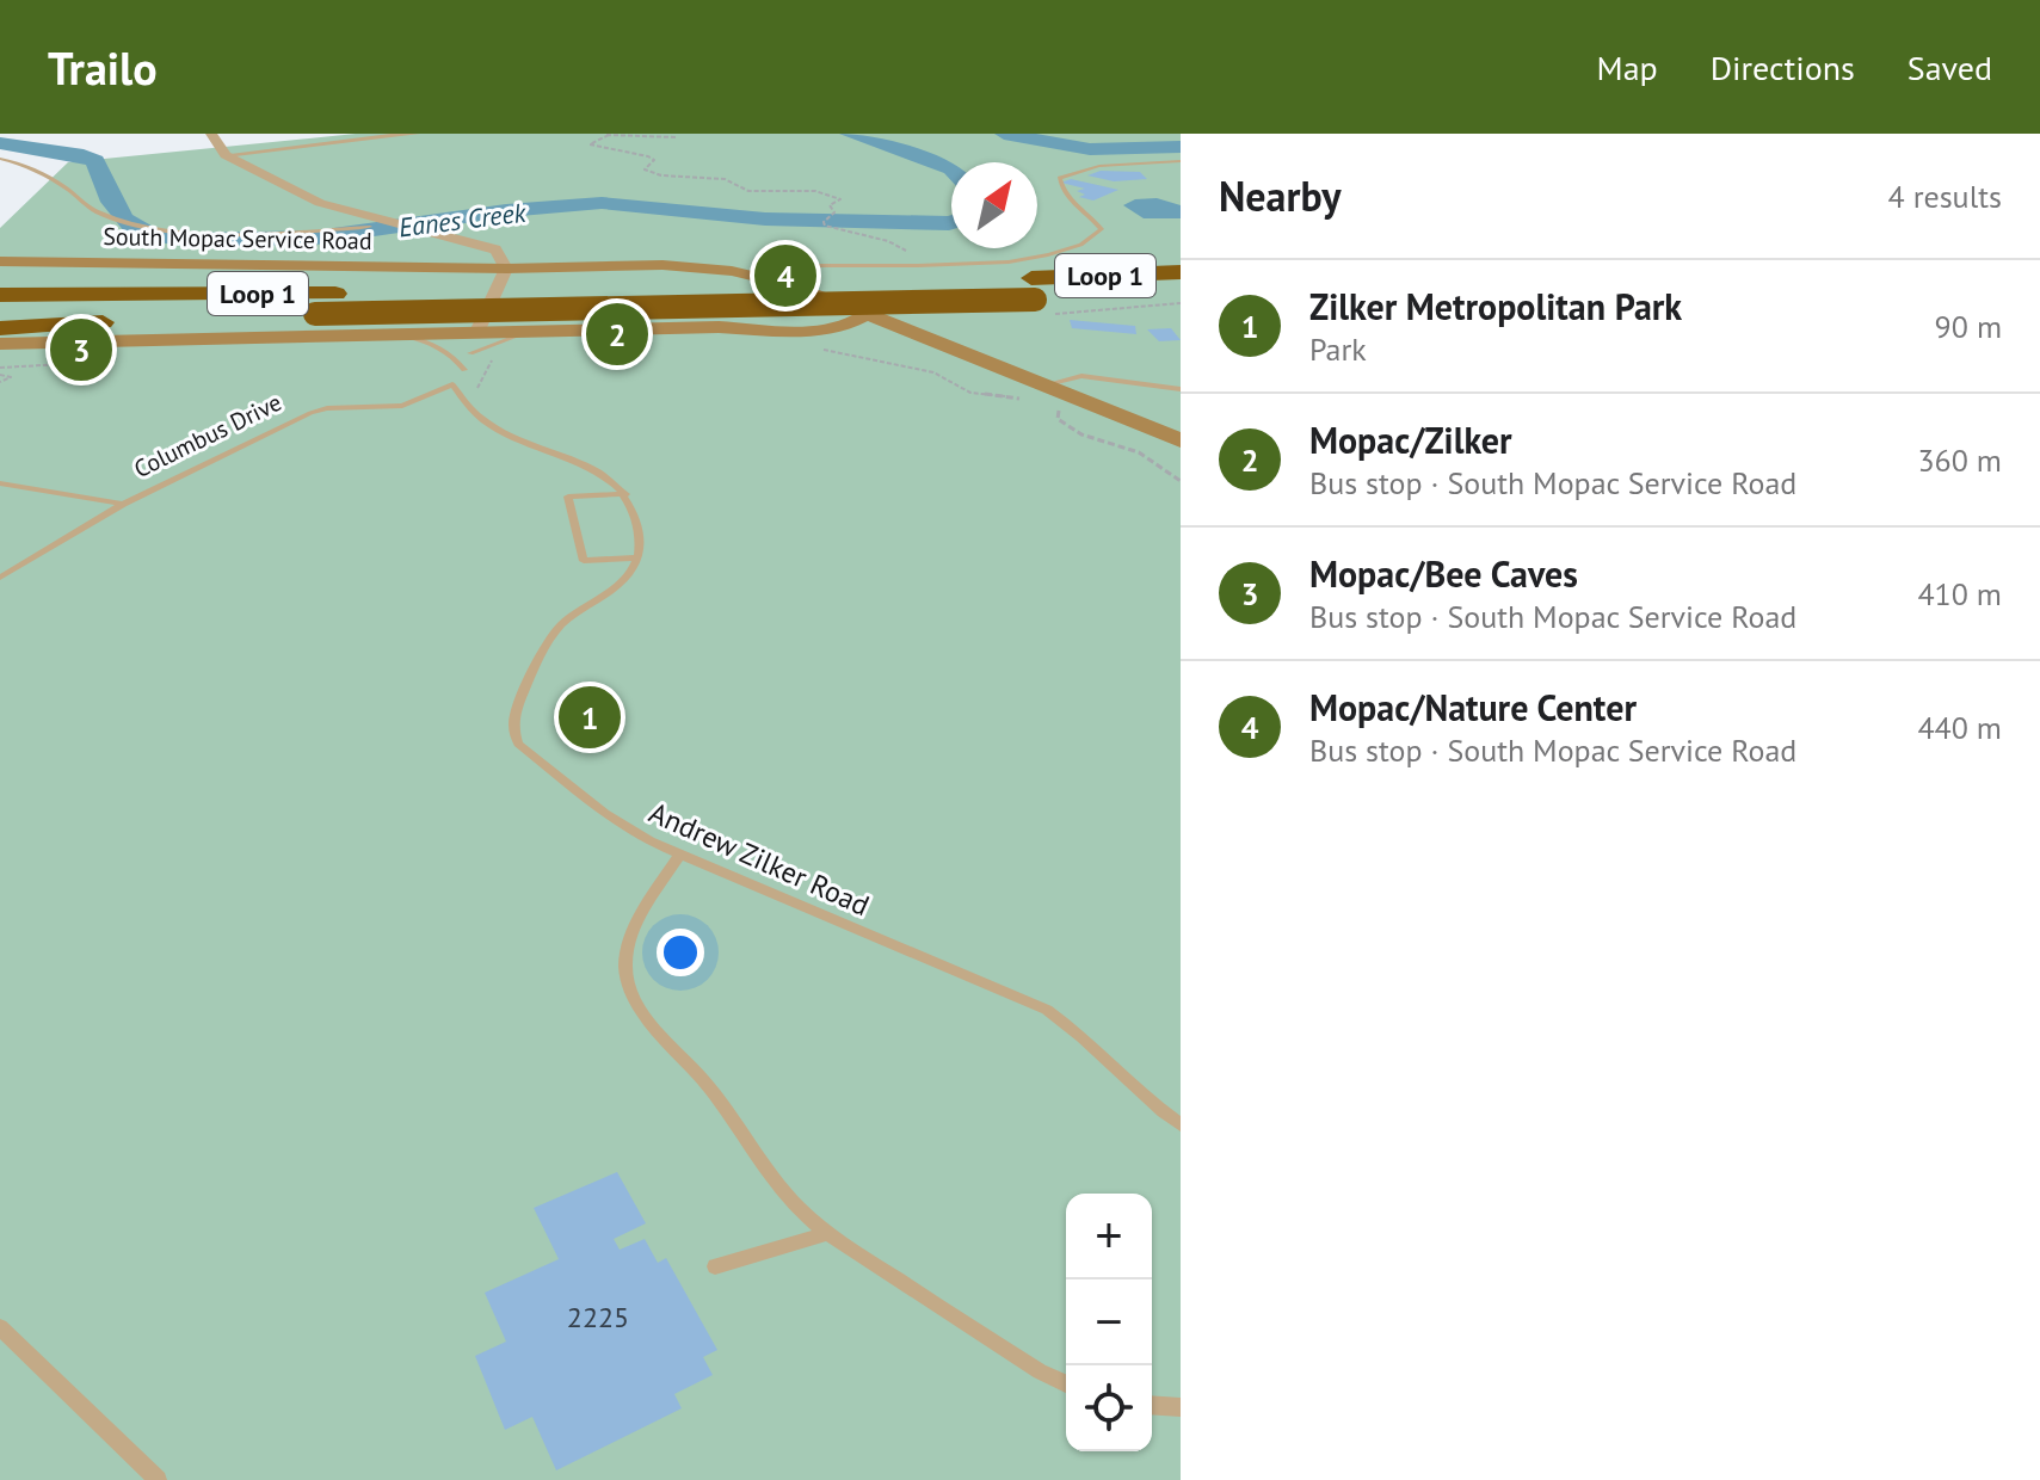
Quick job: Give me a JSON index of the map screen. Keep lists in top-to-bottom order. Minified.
{"streets":{"highway":["Loop 1"],"main road":["South Mopac Service Road"],"lane":["Columbus Drive","Andrew Zilker Road"]},"water":["Eanes Creek"],"house_numbers":["2225"],"north":"top right","page":{"header":"Trailo","nav":["Map","Directions","Saved"],"heading":["Nearby","4 results"],"pins":["4","2","3","1"],"list":[{"mark":"1","name":"Zilker Metropolitan Park","note":"Park","value":"90 m"},{"mark":"2","name":"Mopac/Zilker","note":"Bus stop · South Mopac Service Road","value":"360 m"},{"mark":"3","name":"Mopac/Bee Caves","note":"Bus stop · South Mopac Service Road","value":"410 m"},{"mark":"4","name":"Mopac/Nature Center","note":"Bus stop · South Mopac Service Road","value":"440 m"}],"map_buttons":["+","−"]}}
